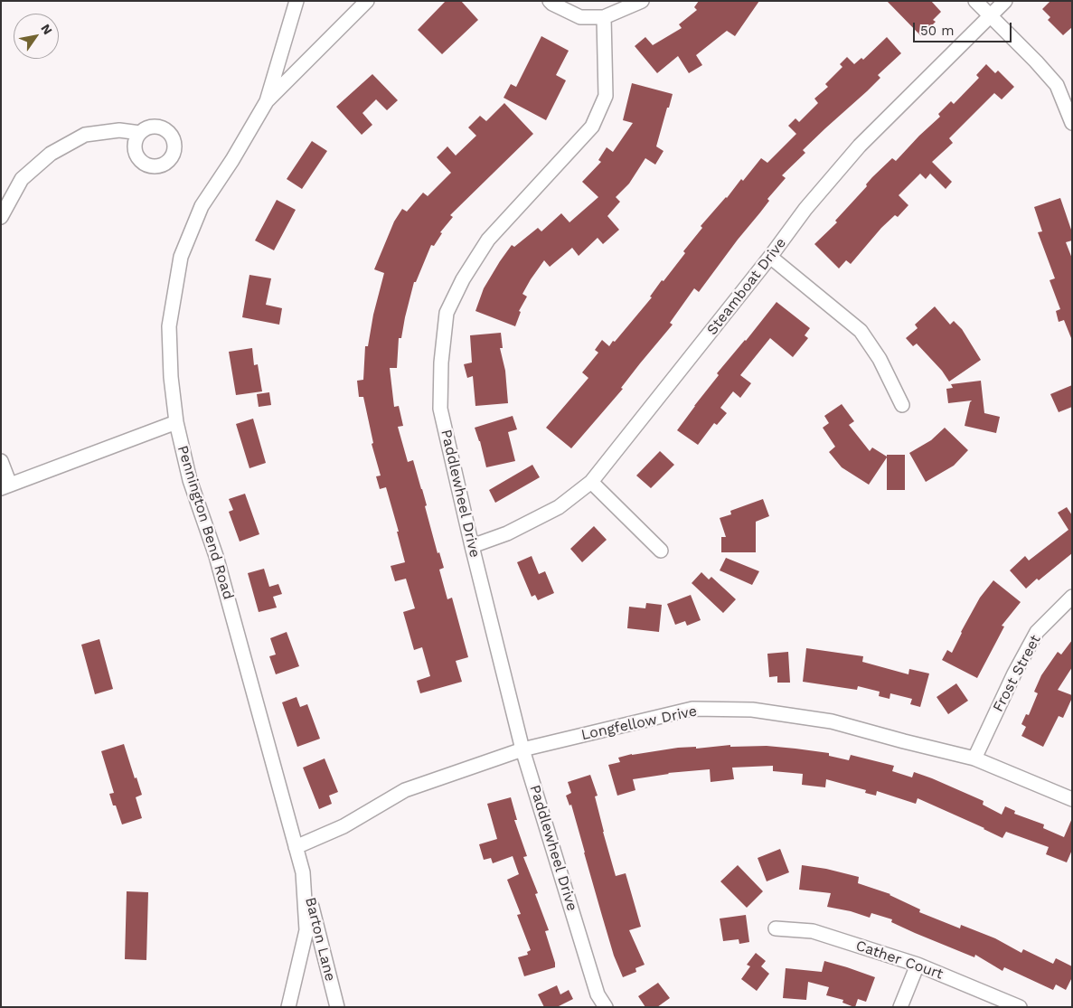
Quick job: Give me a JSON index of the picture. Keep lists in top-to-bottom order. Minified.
{"streets":{"street":["Steamboat Drive","Paddlewheel Drive","Pennington Bend Road","Frost Street","Longfellow Drive","Barton Lane","Cather Court"]},"crossings":[["Steamboat Drive","Paddlewheel Drive"],["Paddlewheel Drive","Longfellow Drive"],["Pennington Bend Road","Longfellow Drive"],["Pennington Bend Road","Barton Lane"],["Frost Street","Longfellow Drive"]],"scale_bar":"50 m","north":"top right"}
